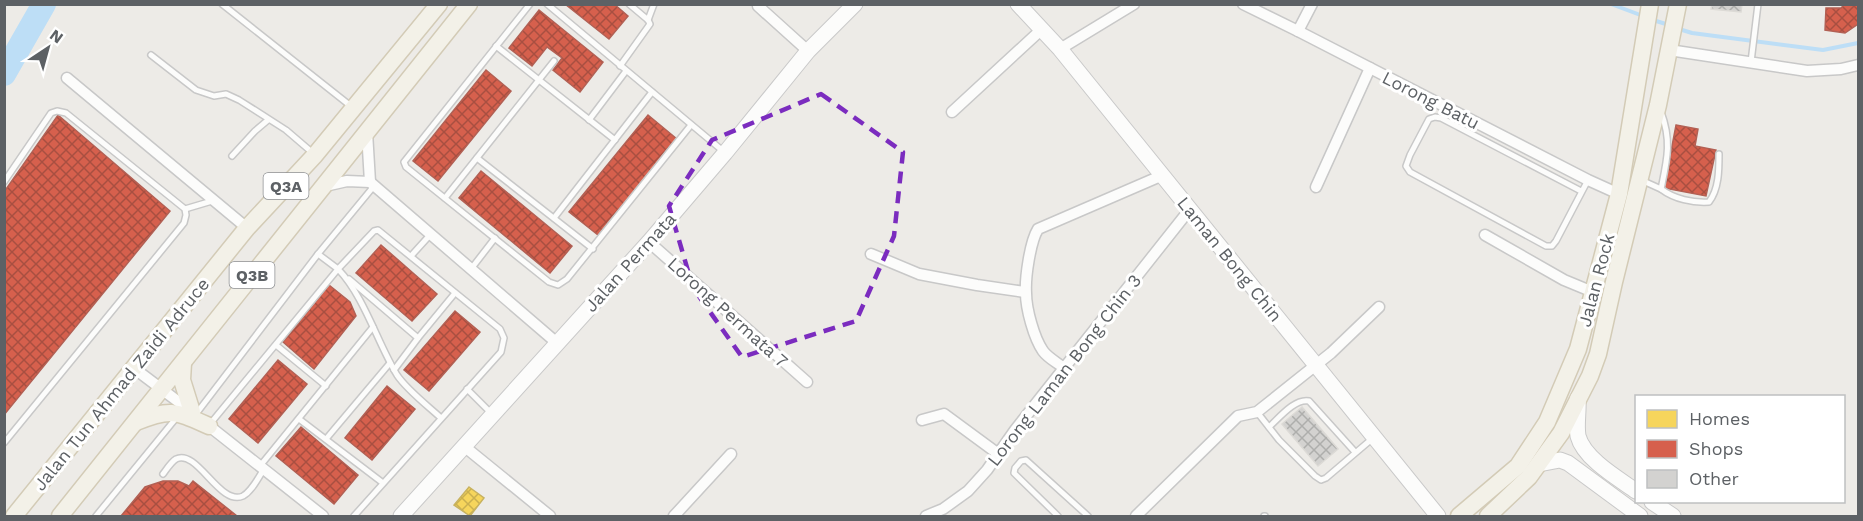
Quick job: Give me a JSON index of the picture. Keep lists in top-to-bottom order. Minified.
{"streets":{"main road":["Q3A","Q3B","Jalan Rock","Jalan Tun Ahmad Zaidi Adruce"],"street":["Lorong Batu","Laman Bong Chin","Jalan Permata","Lorong Permata 7","Lorong Laman Bong Chin 3"]},"crossings":[["Lorong Batu","Jalan Rock"],["Laman Bong Chin","Lorong Laman Bong Chin 3"],["Jalan Permata","Lorong Permata 7"]],"legend":["Homes","Shops","Other"],"north":"top right"}
